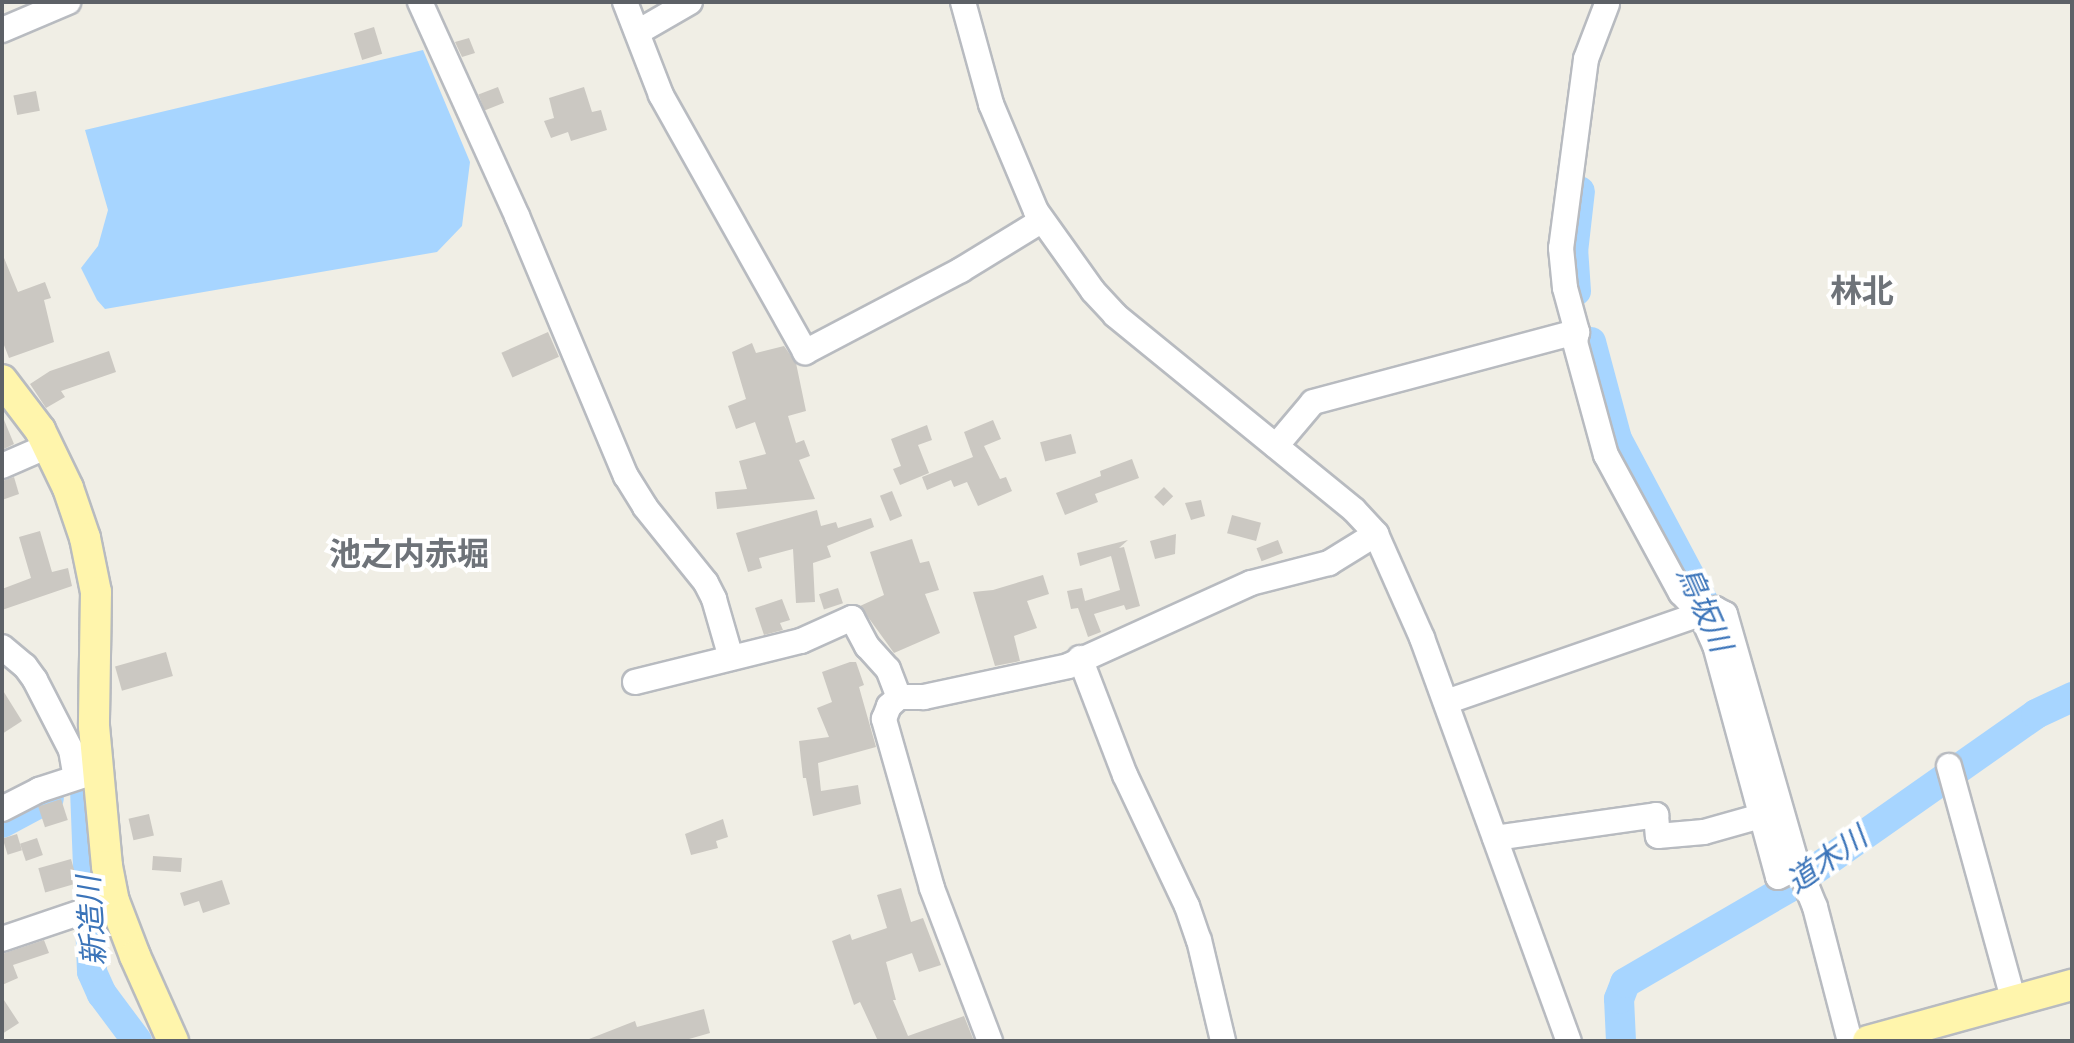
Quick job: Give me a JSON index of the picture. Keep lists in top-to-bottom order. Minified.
{"districts":["林北","池之内赤堀"],"water":["鳥坂川","道木川","新造川"]}
